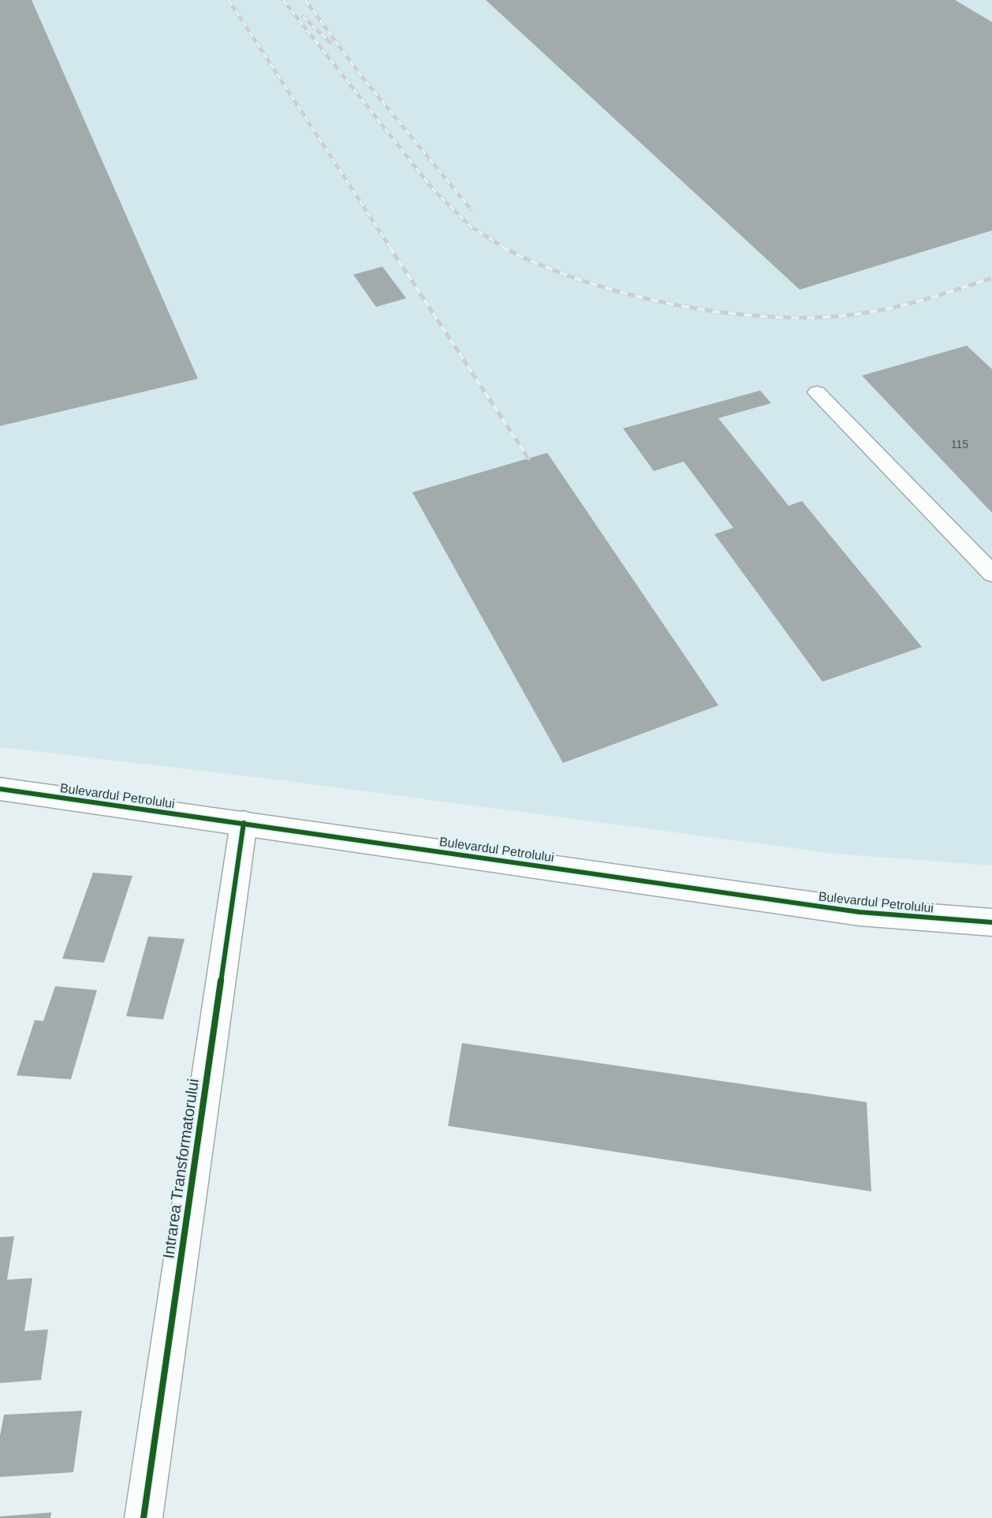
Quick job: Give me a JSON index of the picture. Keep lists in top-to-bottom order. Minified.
{"streets":{"street":["Bulevardul Petrolului","Intrarea Transformatorului"]},"crossings":[["Bulevardul Petrolului","Intrarea Transformatorului"]],"house_numbers":["115"]}
